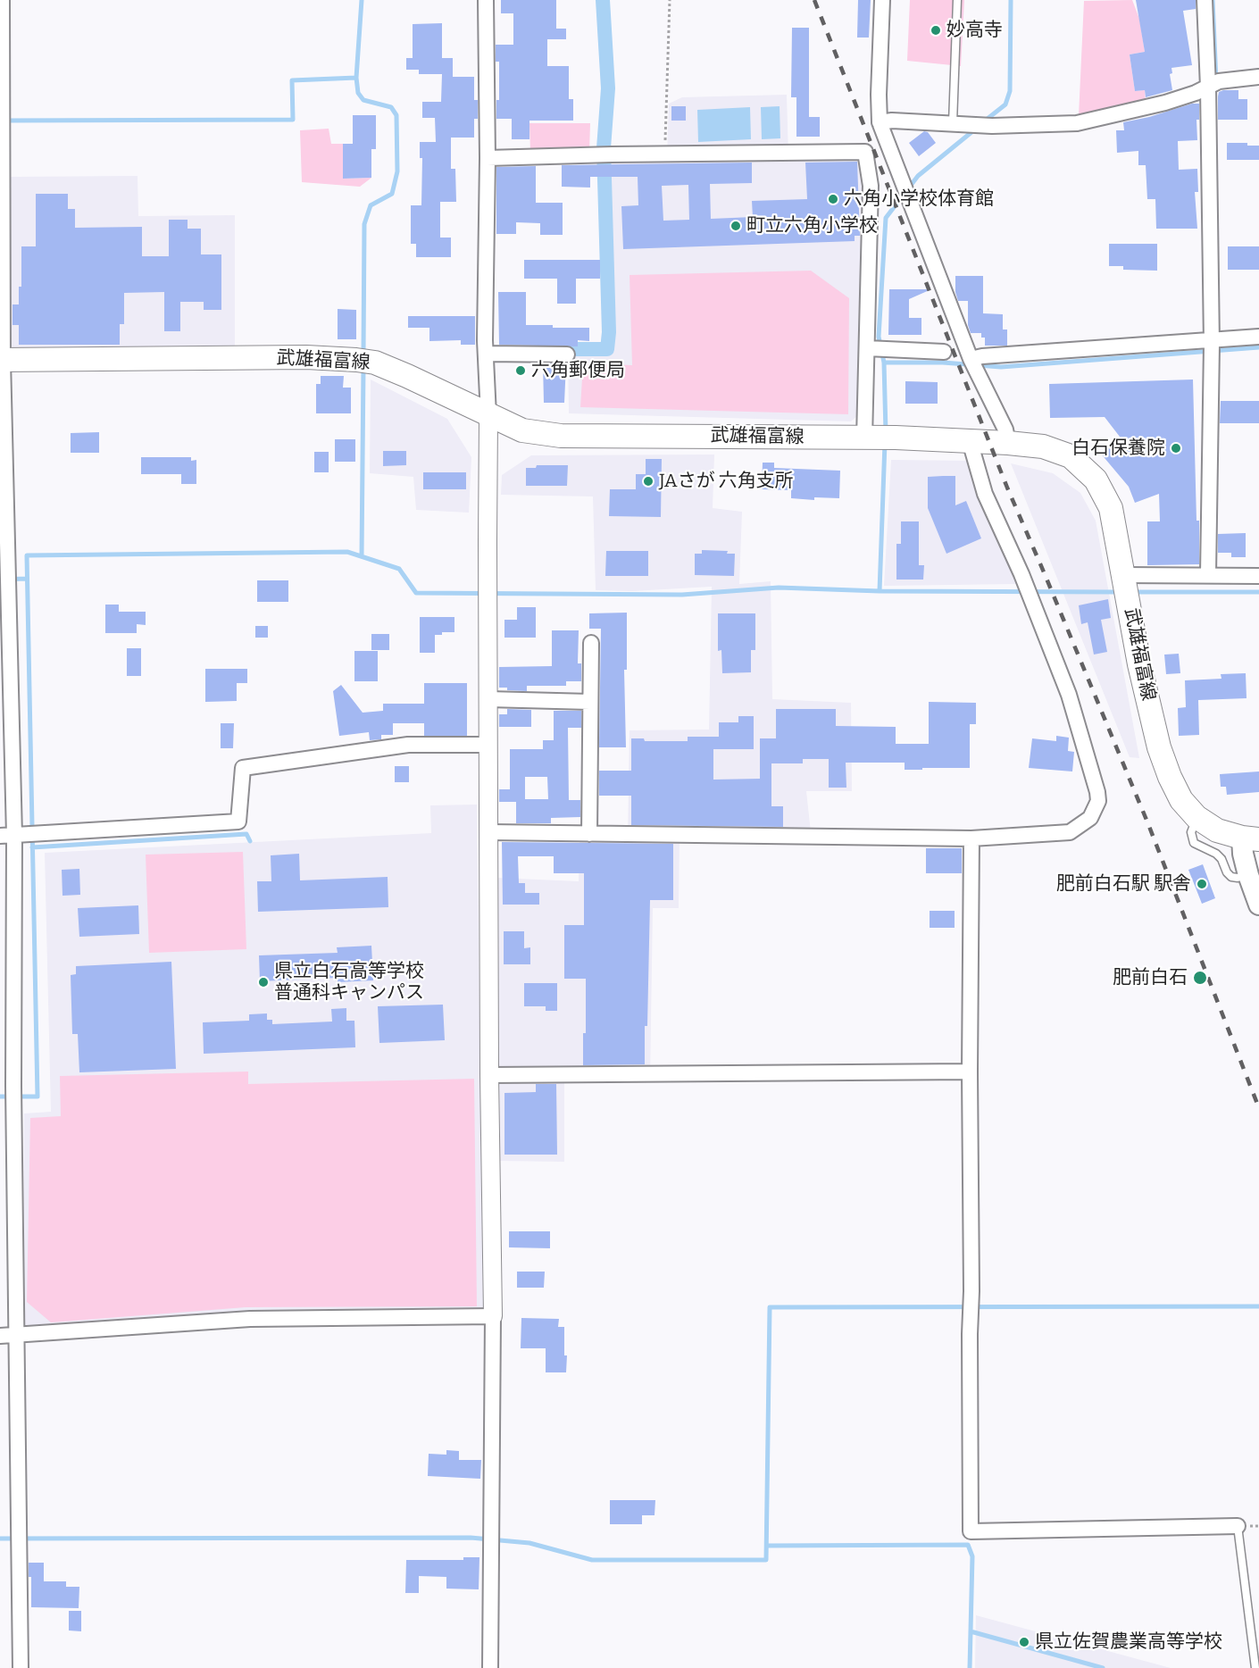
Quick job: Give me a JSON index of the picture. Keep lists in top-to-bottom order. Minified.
{"streets":{"main road":["武雄福富線"]},"places":["妙高寺","六角小学校体育館","町立六角小学校","六角郵便局","白石保養院","JAさが 六角支所","肥前白石駅 駅舎","肥前白石","県立白石高等学校 普通科キャンパス","県立佐賀農業高等学校"]}
